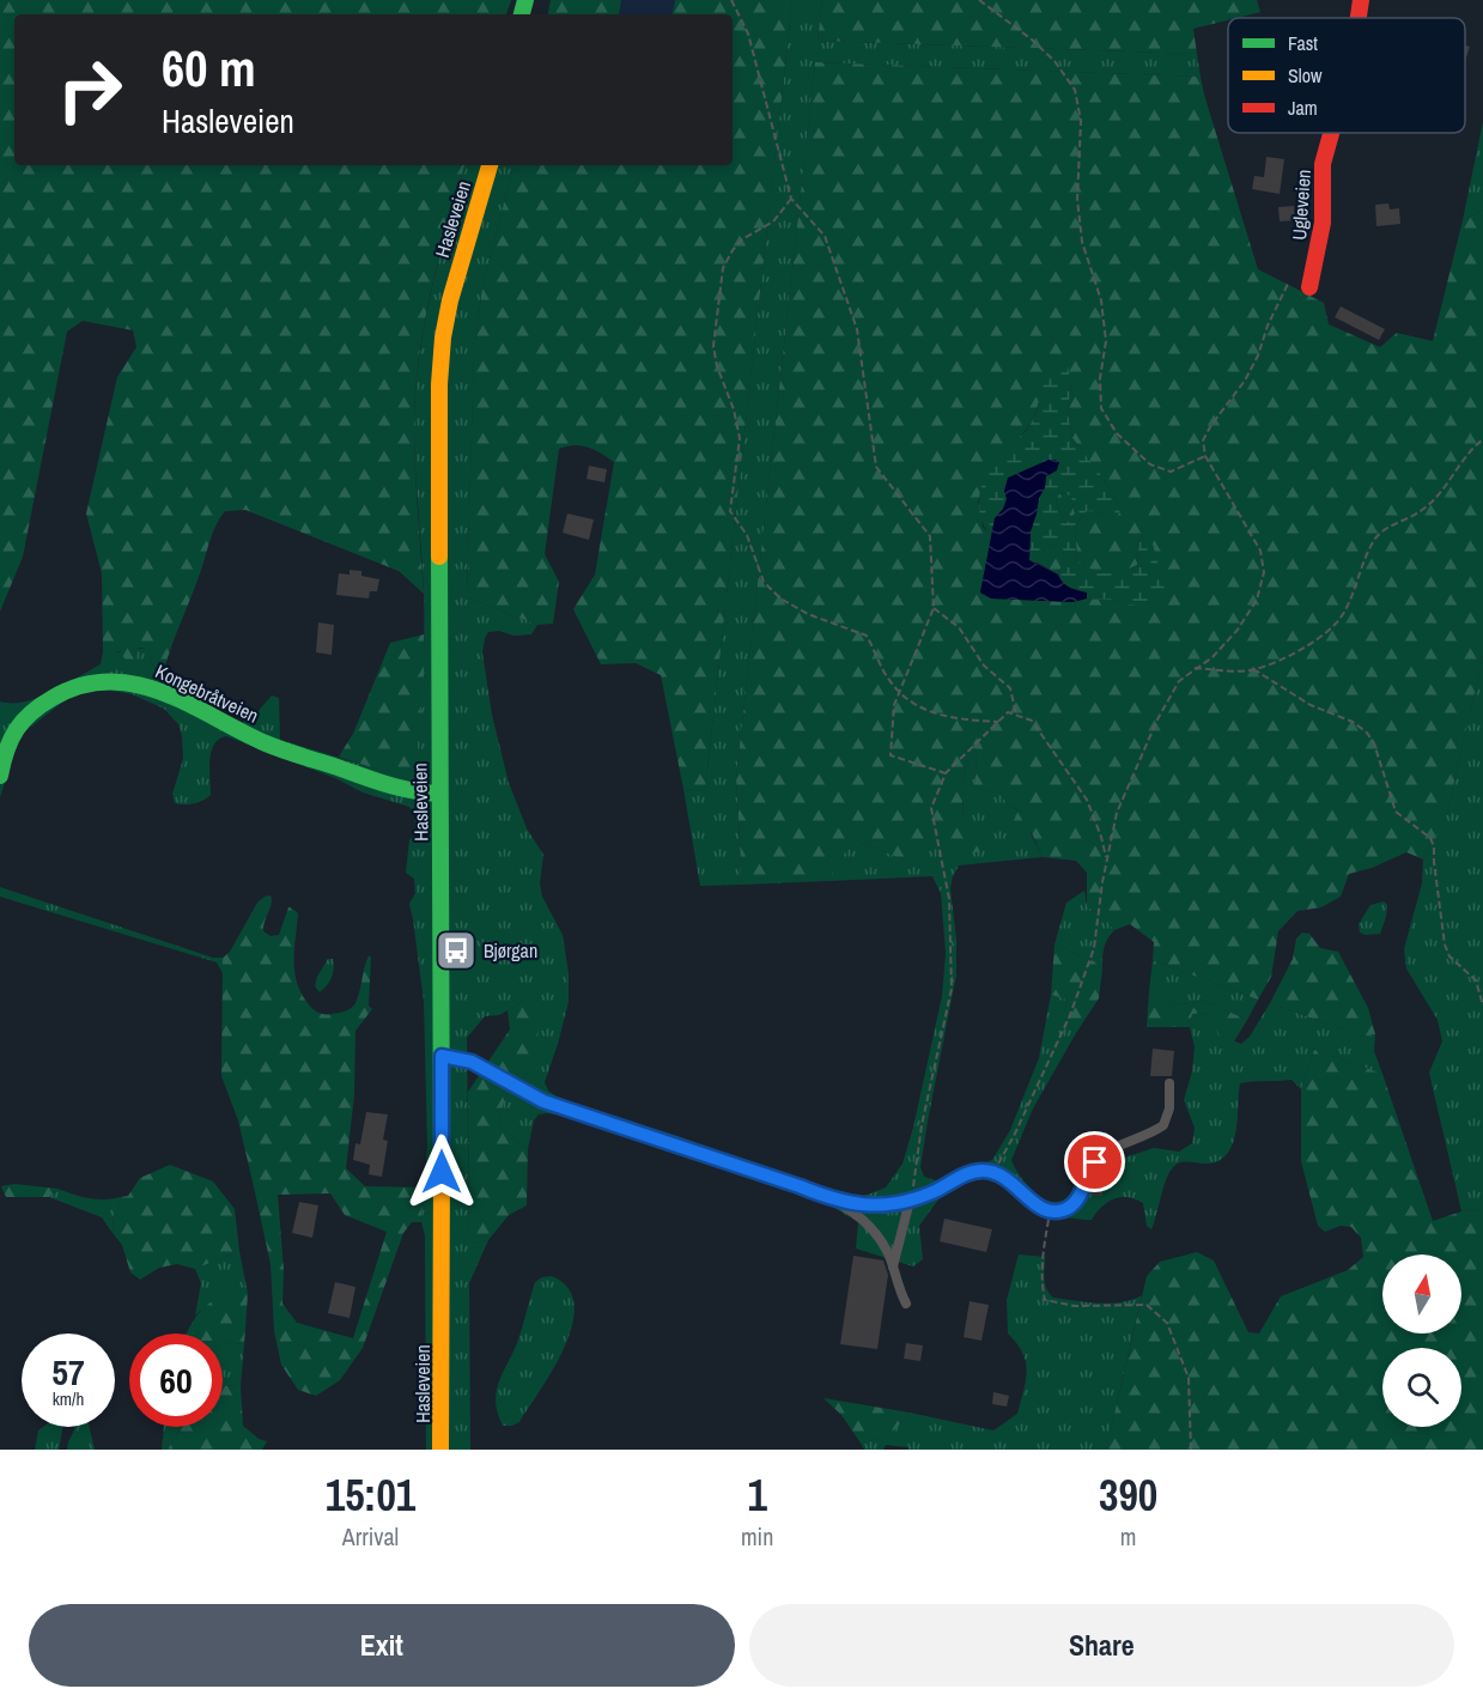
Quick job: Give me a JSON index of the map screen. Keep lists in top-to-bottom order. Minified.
{"streets":{"main road":["Ugleveien","Hasleveien","Kongebråtveien"]},"crossings":[["Hasleveien","Kongebråtveien"]],"places":{"bus stop":["Bjørgan"]},"legend":["Fast","Slow","Jam"],"north":"top","page":{"turn":["60 m","Hasleveien"],"speed":"57 km/h","limit":"60","eta":["15:01","Arrival","1","min","390","m"],"buttons":["Exit","Share"]}}
